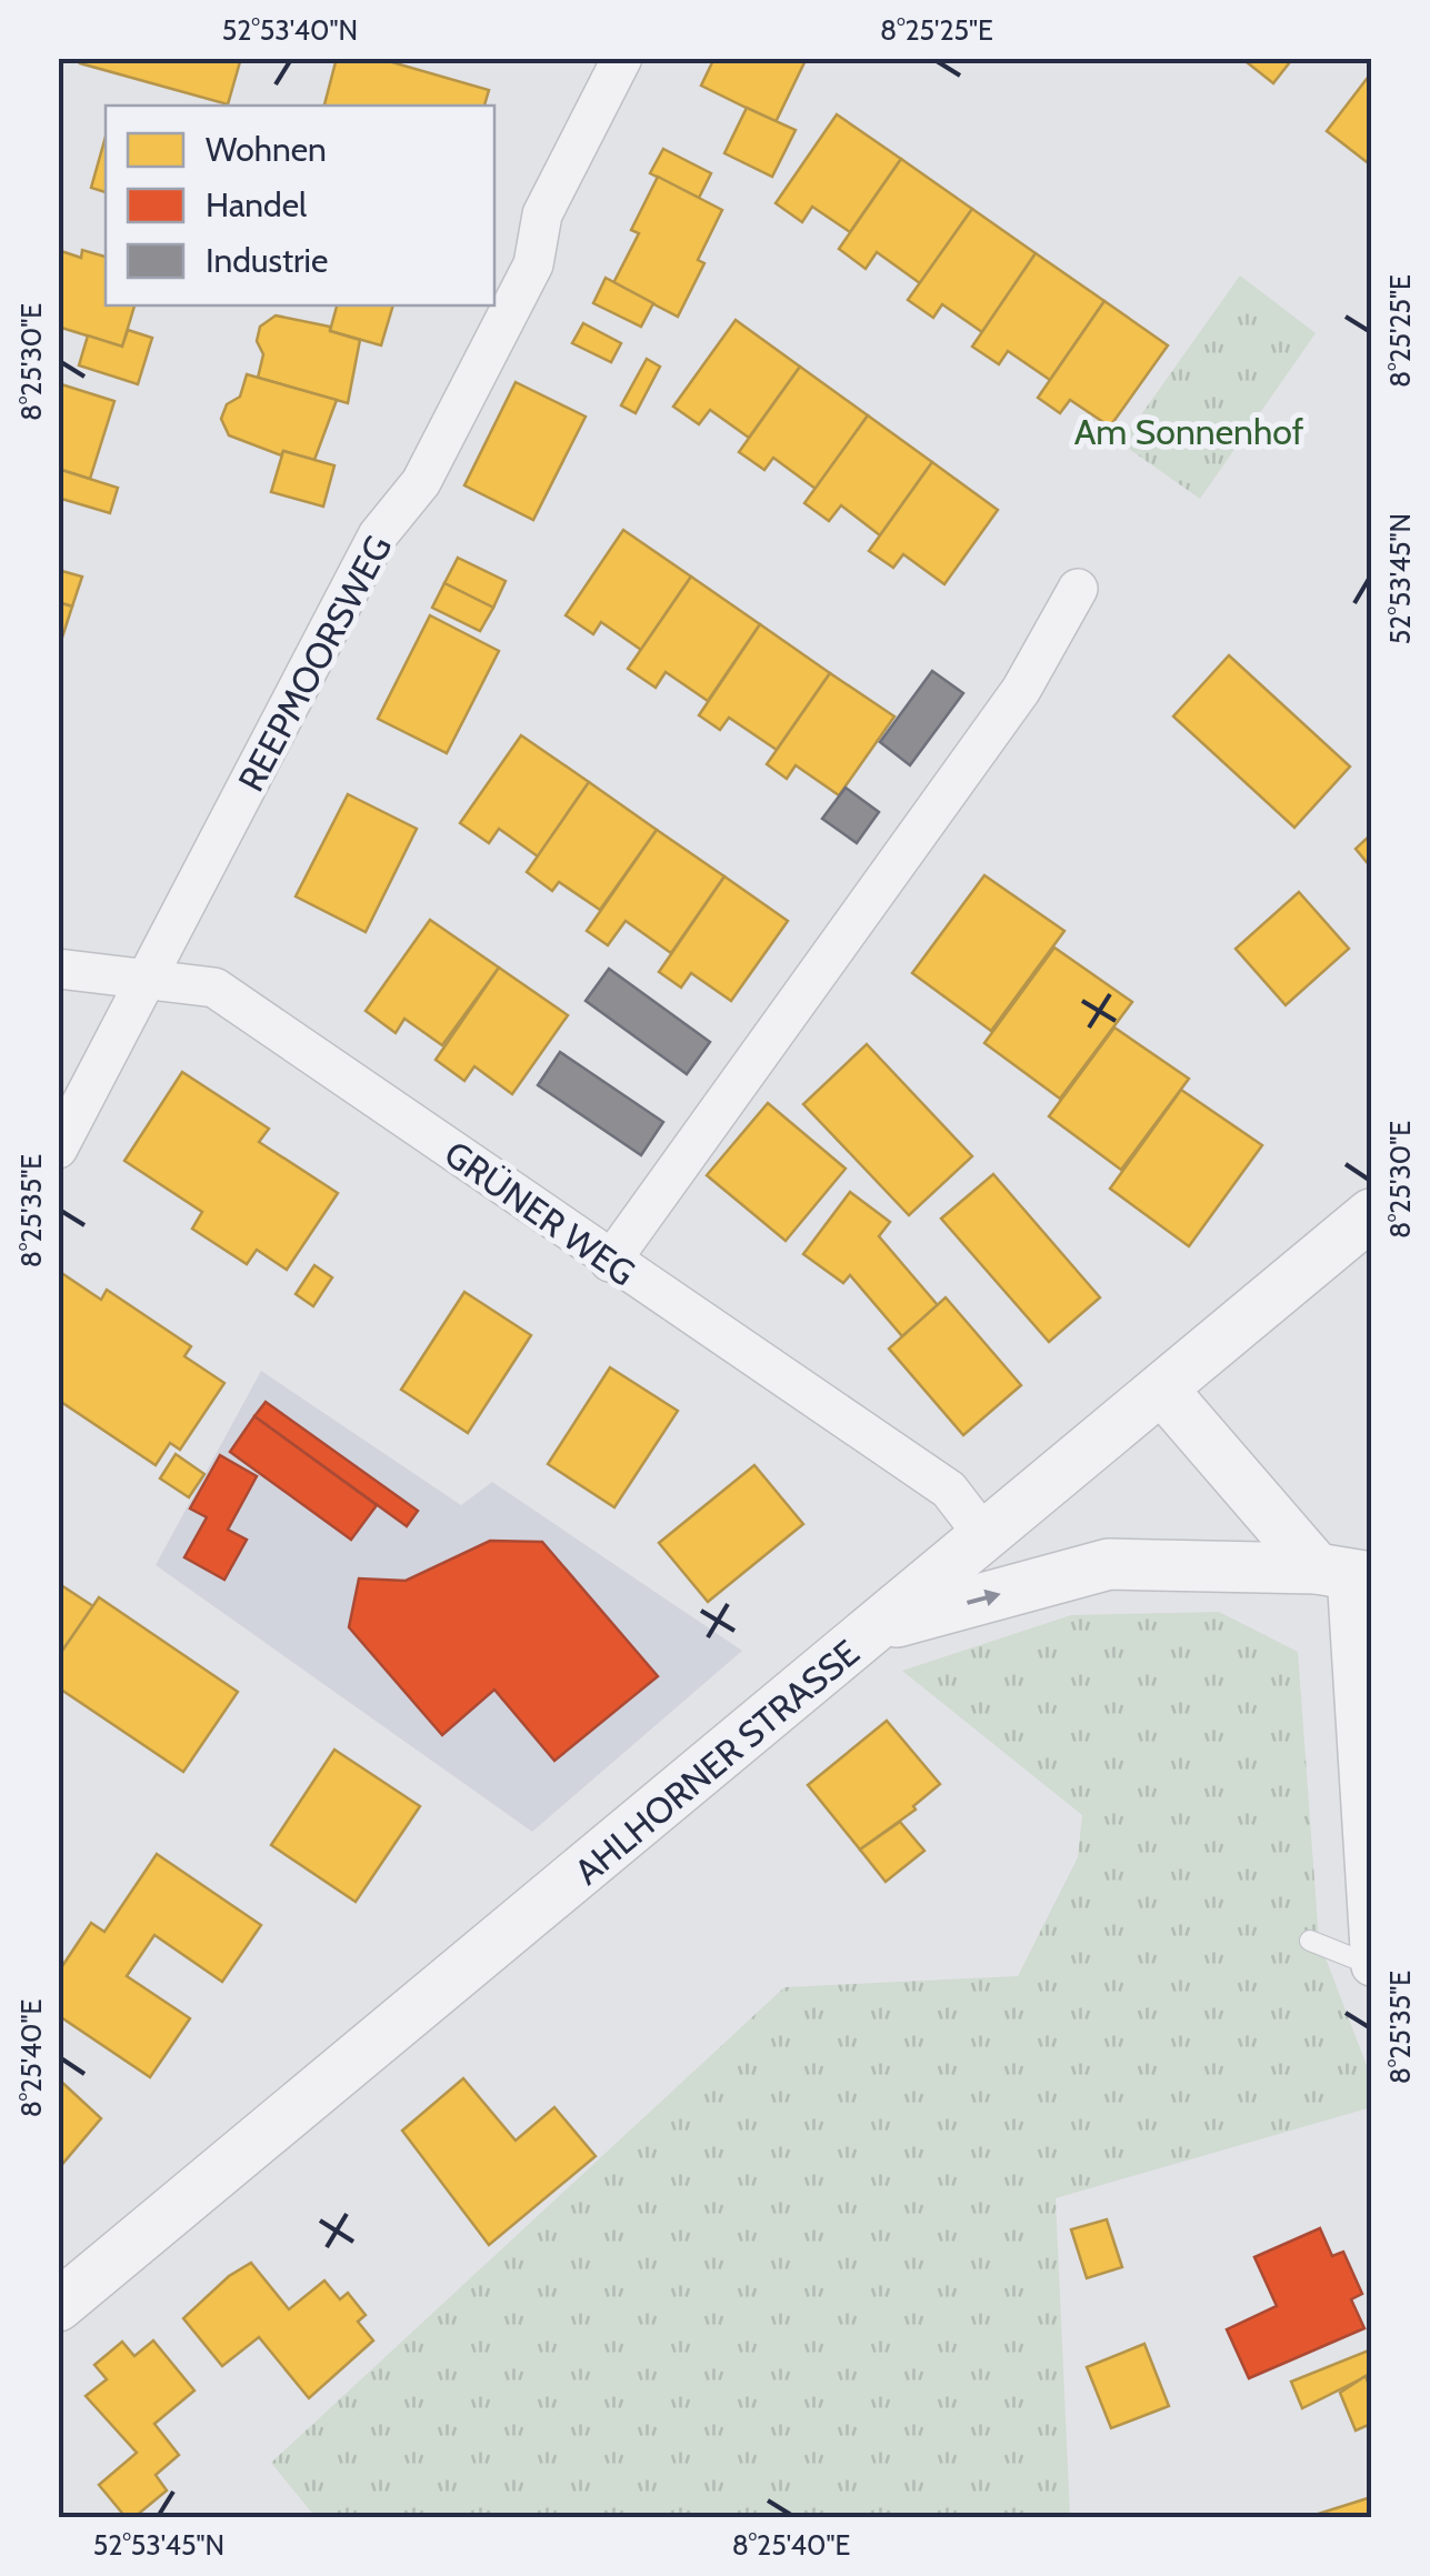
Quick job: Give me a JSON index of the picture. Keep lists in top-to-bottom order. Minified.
{"streets":{"street":["REEPMOORSWEG","GRÜNER WEG","AHLHORNER STRASSE"]},"crossings":[["REEPMOORSWEG","GRÜNER WEG"],["GRÜNER WEG","AHLHORNER STRASSE"]],"parks":["Am Sonnenhof"],"legend":["Wohnen","Handel","Industrie"],"coordinates":["52°53'40\"N","8°25'25\"E","8°25'30\"E","52°53'45\"N","8°25'35\"E","8°25'40\"E"]}
